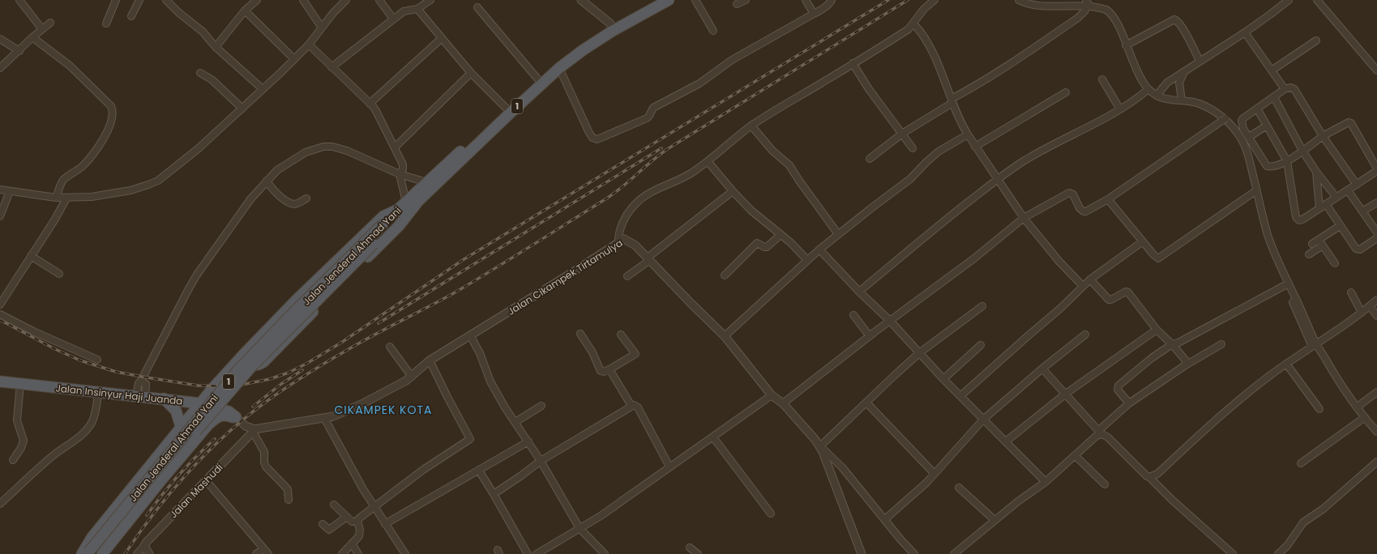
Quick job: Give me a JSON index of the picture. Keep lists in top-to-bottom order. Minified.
{"streets":{"highway":["1","Jalan Jenderal Ahmad Yani","Jalan Insinyur Haji Juanda"],"street":["Jalan Cikampek Tirtamulya","Jalan Mashudi"]},"crossings":[["Jalan Cikampek Tirtamulya","Jalan Mashudi"]],"districts":["CIKAMPEK KOTA"]}
